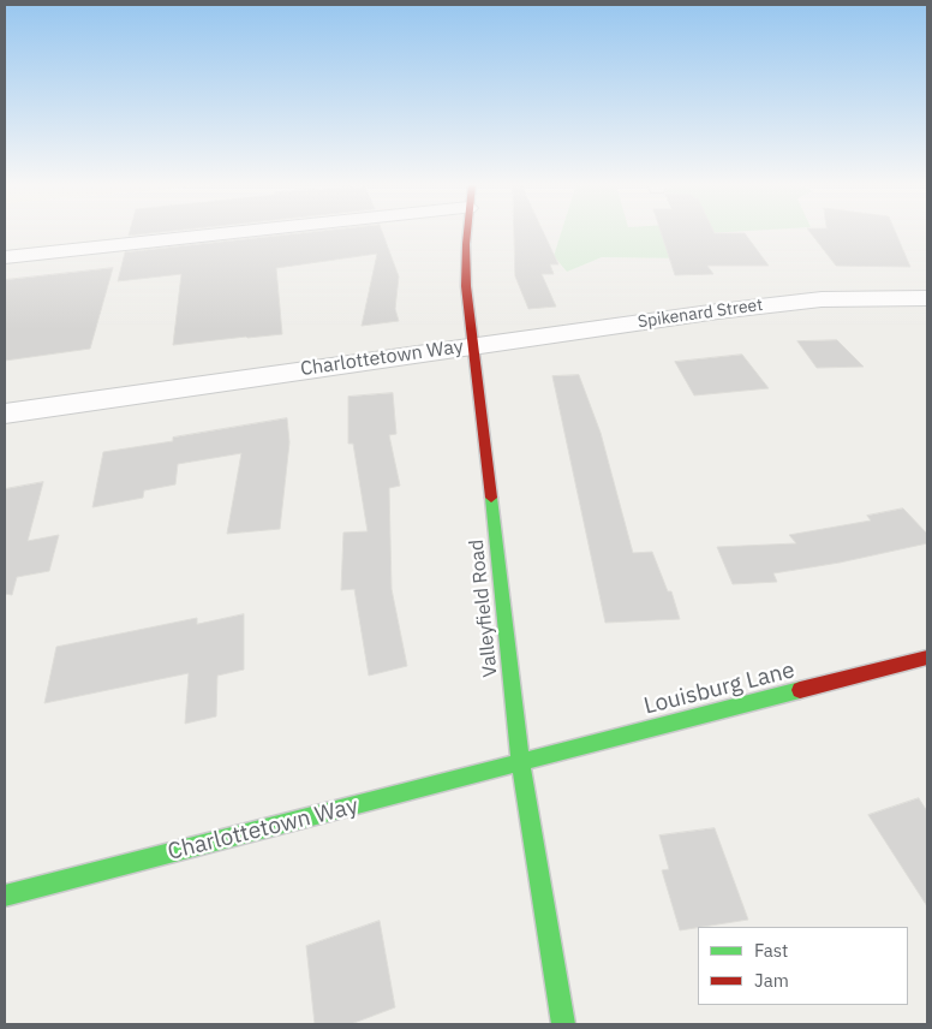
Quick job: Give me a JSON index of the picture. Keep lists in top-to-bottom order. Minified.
{"streets":{"street":["Spikenard Street","Charlottetown Way","Valleyfield Road","Louisburg Lane"]},"crossings":[["Spikenard Street","Charlottetown Way"],["Spikenard Street","Valleyfield Road"],["Charlottetown Way","Valleyfield Road"],["Charlottetown Way","Louisburg Lane"],["Valleyfield Road","Louisburg Lane"]],"legend":["Fast","Jam"]}
